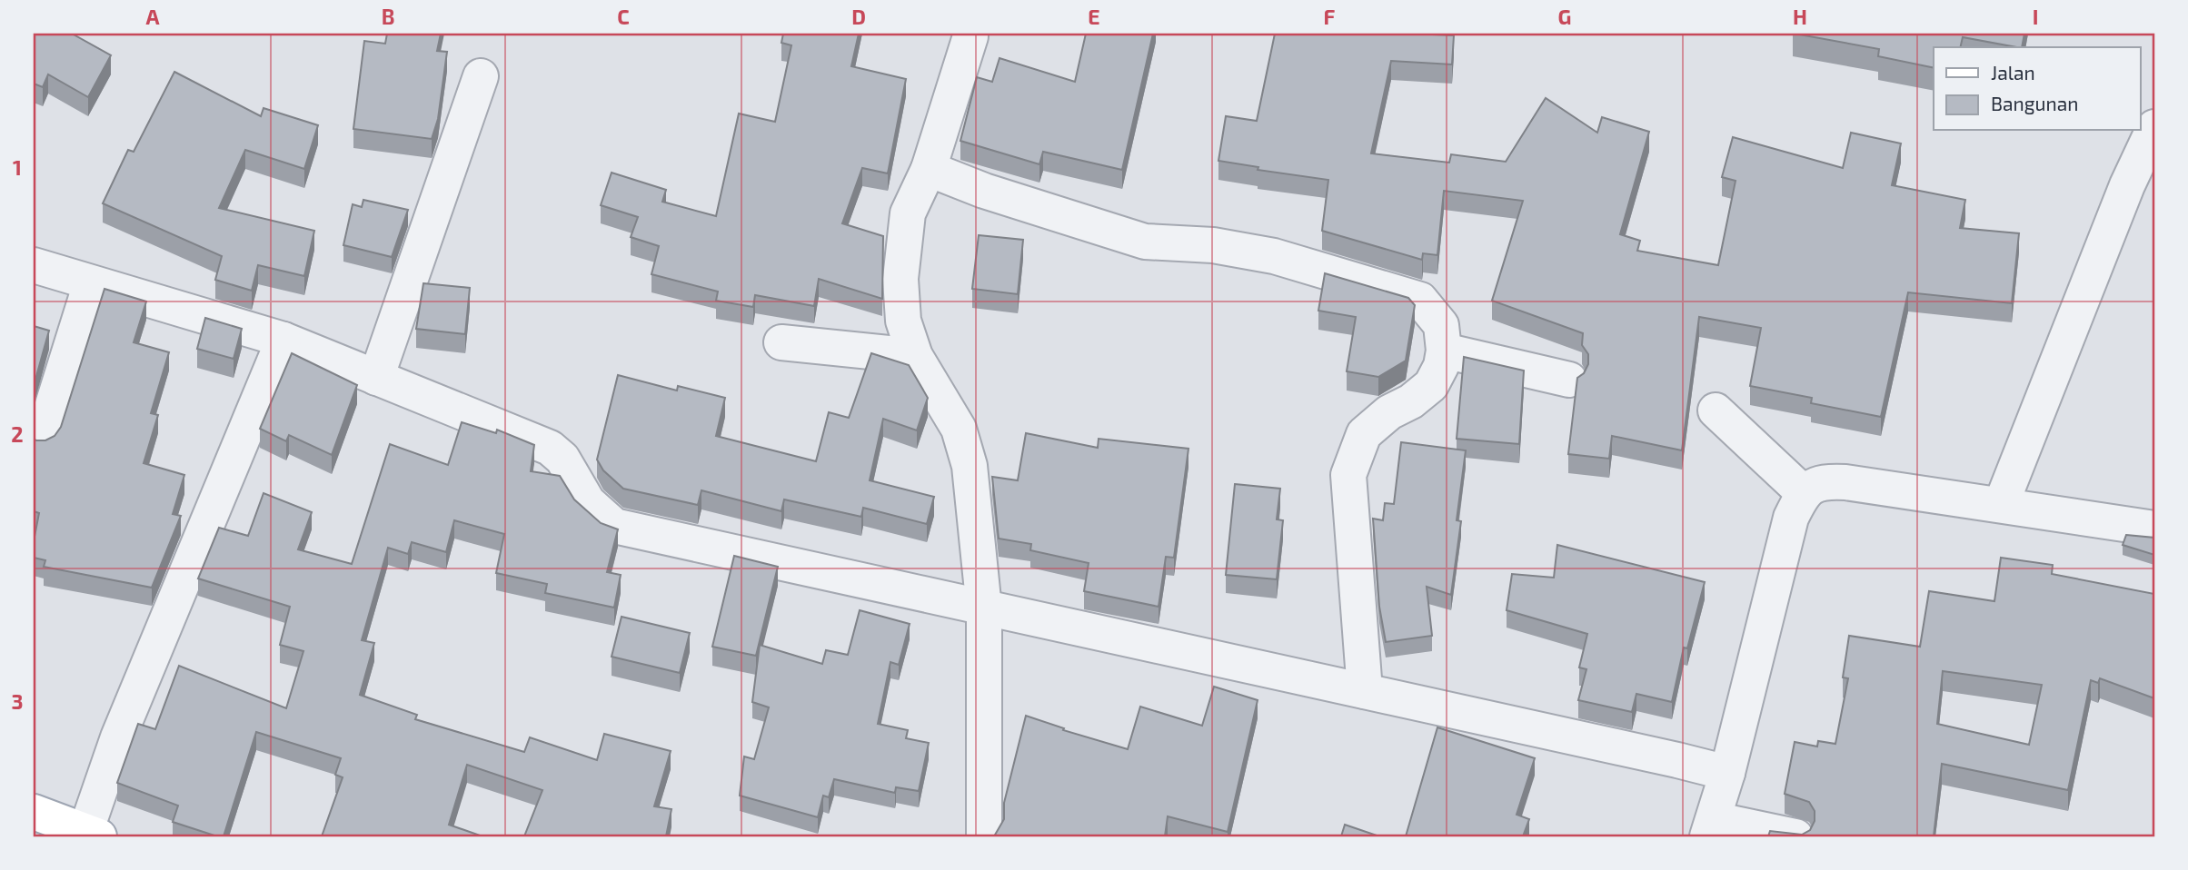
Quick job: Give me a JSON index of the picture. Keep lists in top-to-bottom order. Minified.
{"legend":["Jalan","Bangunan"],"grid":{"columns":["A","B","C","D","E","F","G","H","I"],"rows":["1","2","3"]}}
